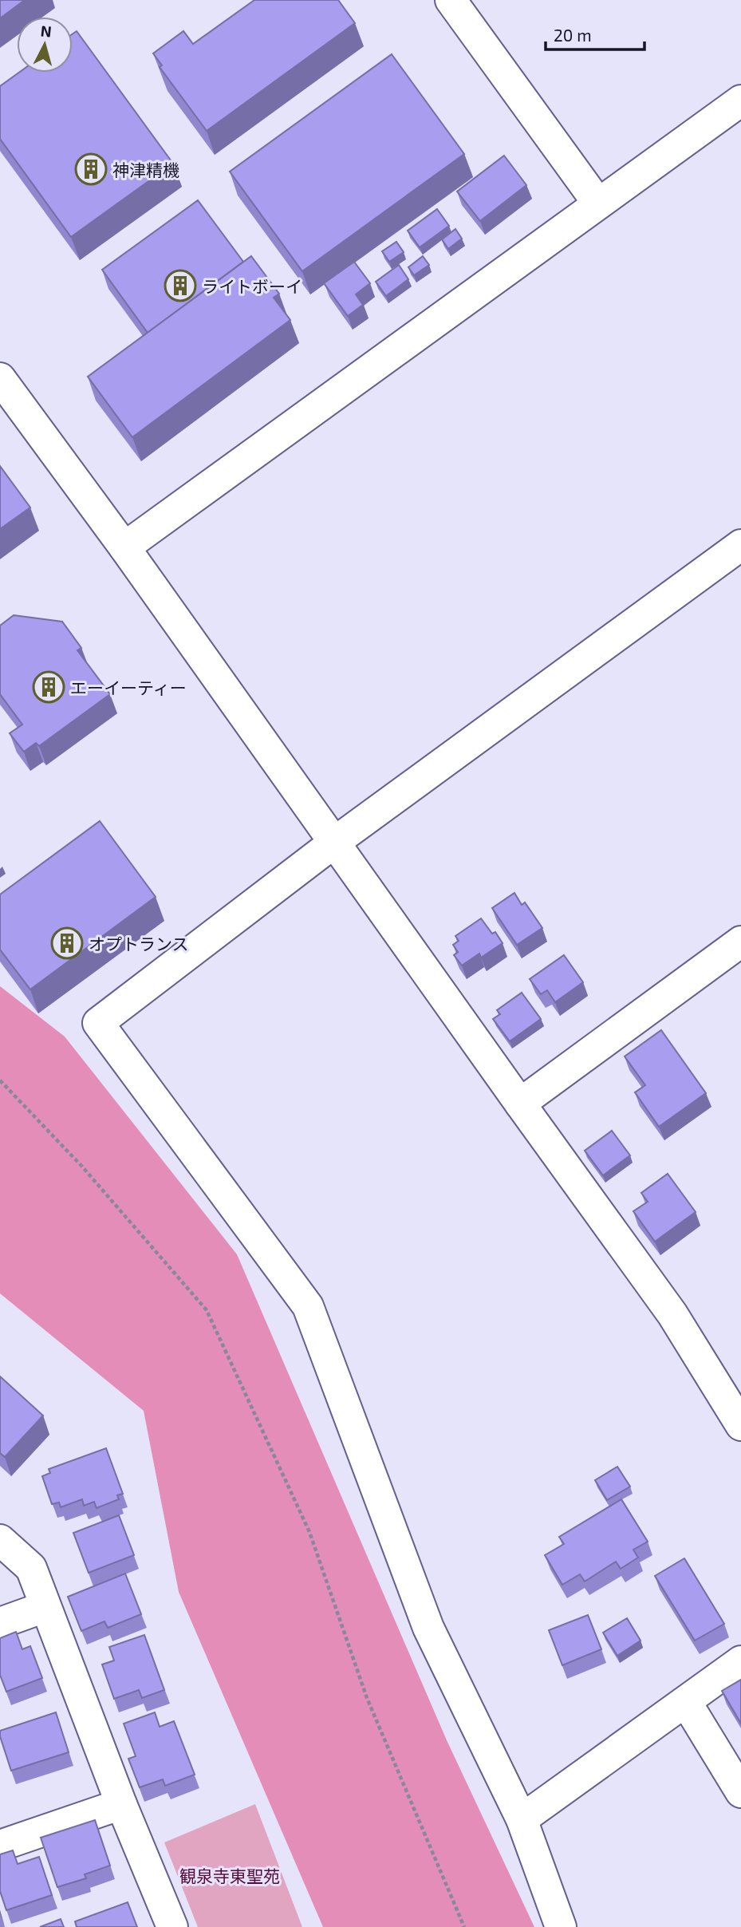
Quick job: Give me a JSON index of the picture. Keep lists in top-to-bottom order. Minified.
{"parks":["観泉寺東聖苑"],"places":{"building":["神津精機","ライトボーイ","エーイーティー","オプトランス"]},"scale_bar":"20 m","north":"top"}
